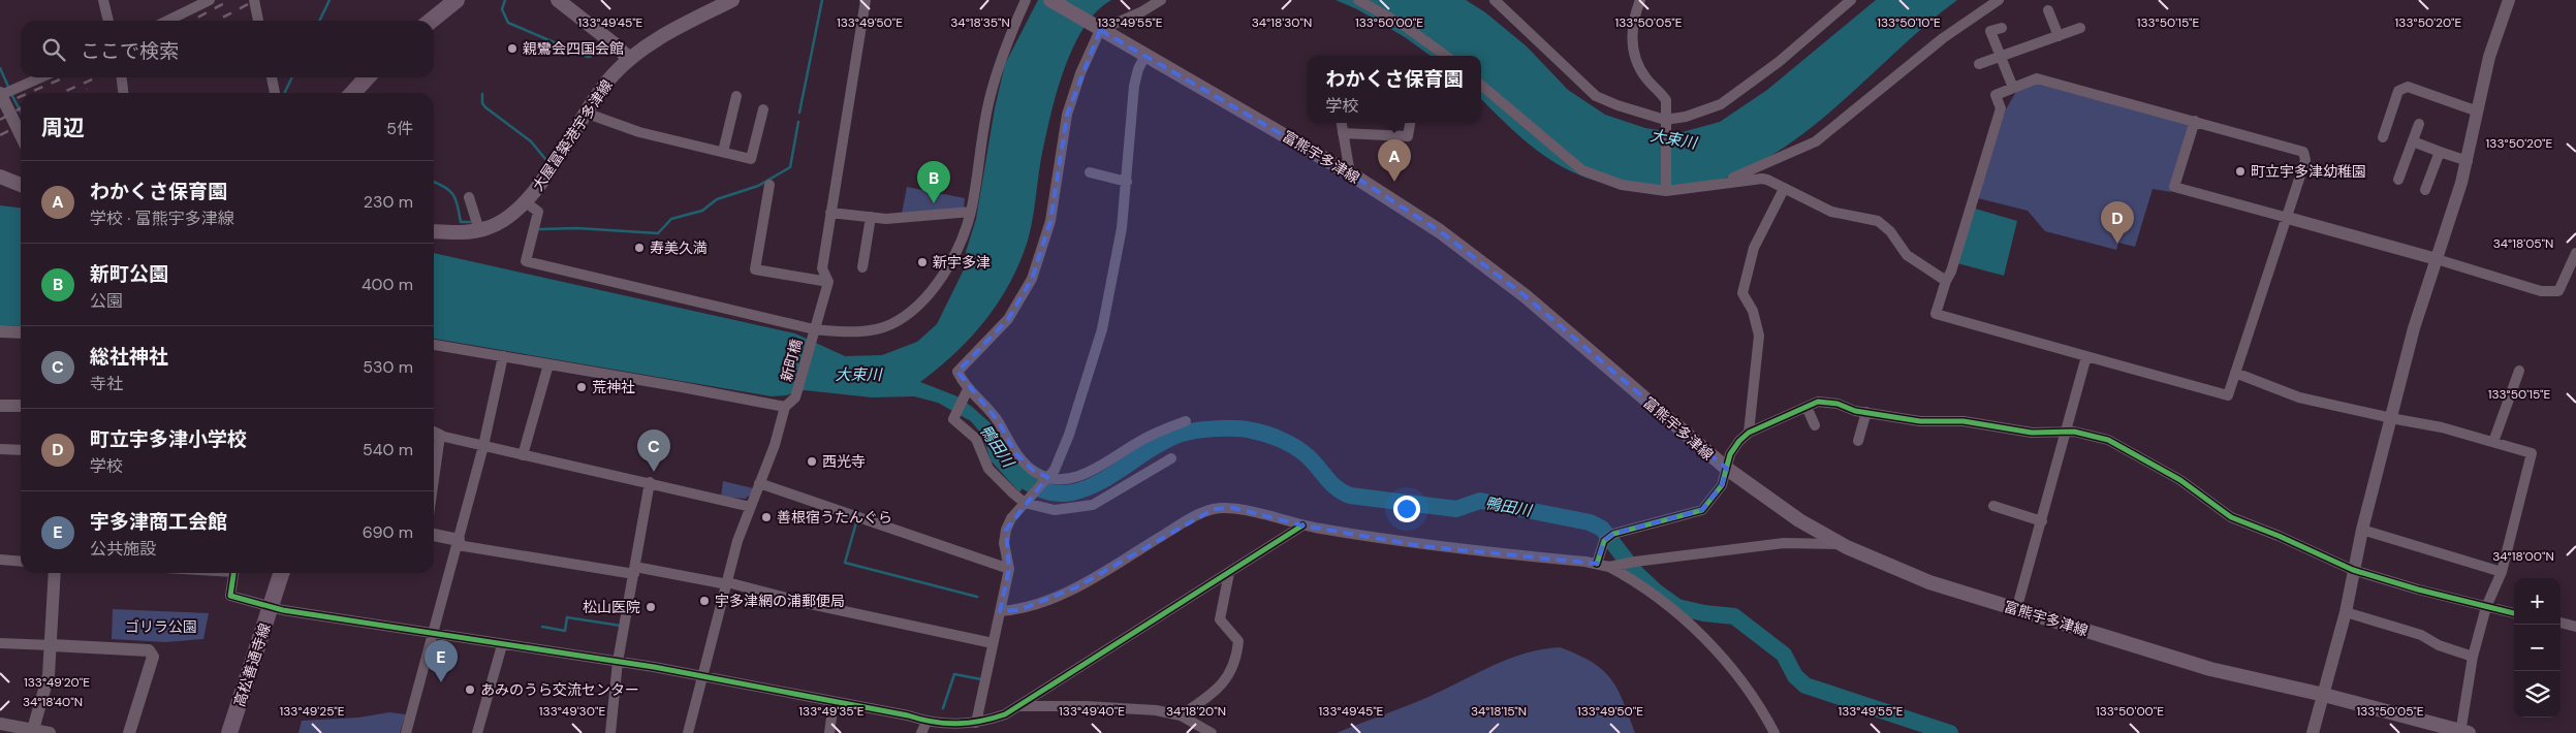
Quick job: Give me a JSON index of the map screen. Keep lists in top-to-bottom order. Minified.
{"streets":{"main road":["大屋冨築港宇多津線","富熊宇多津線","高松善通寺線"],"street":["新町橋"]},"water":["大束川","鴨田川"],"parks":["ゴリラ公園"],"places":["親鸞会四国会館","町立宇多津幼稚園","寿美久満","新宇多津","荒神社","西光寺","善根宿うたんぐら","宇多津網の浦郵便局","松山医院","あみのうら交流センター"],"page":{"search":"ここで検索","popup":["わかくさ保育園","学校"],"heading":["周辺","5件"],"pins":["A","B","D","C","E"],"list":[{"mark":"A","name":"わかくさ保育園","note":"学校 · 富熊宇多津線","value":"230 m"},{"mark":"B","name":"新町公園","note":"公園","value":"400 m"},{"mark":"C","name":"総社神社","note":"寺社","value":"530 m"},{"mark":"D","name":"町立宇多津小学校","note":"学校","value":"540 m"},{"mark":"E","name":"宇多津商工会館","note":"公共施設","value":"690 m"}],"map_buttons":["+","−"]},"coordinates":["133°49'45\"E","133°49'50\"E","133°49'55\"E","133°50'00\"E","133°50'05\"E","133°50'10\"E","133°50'15\"E","133°50'20\"E","34°18'35\"N","34°18'30\"N","34°18'05\"N","34°18'00\"N","133°49'20\"E","34°18'40\"N","34°18'20\"N","34°18'15\"N","133°49'25\"E","133°49'30\"E","133°49'35\"E","133°49'40\"E"]}
